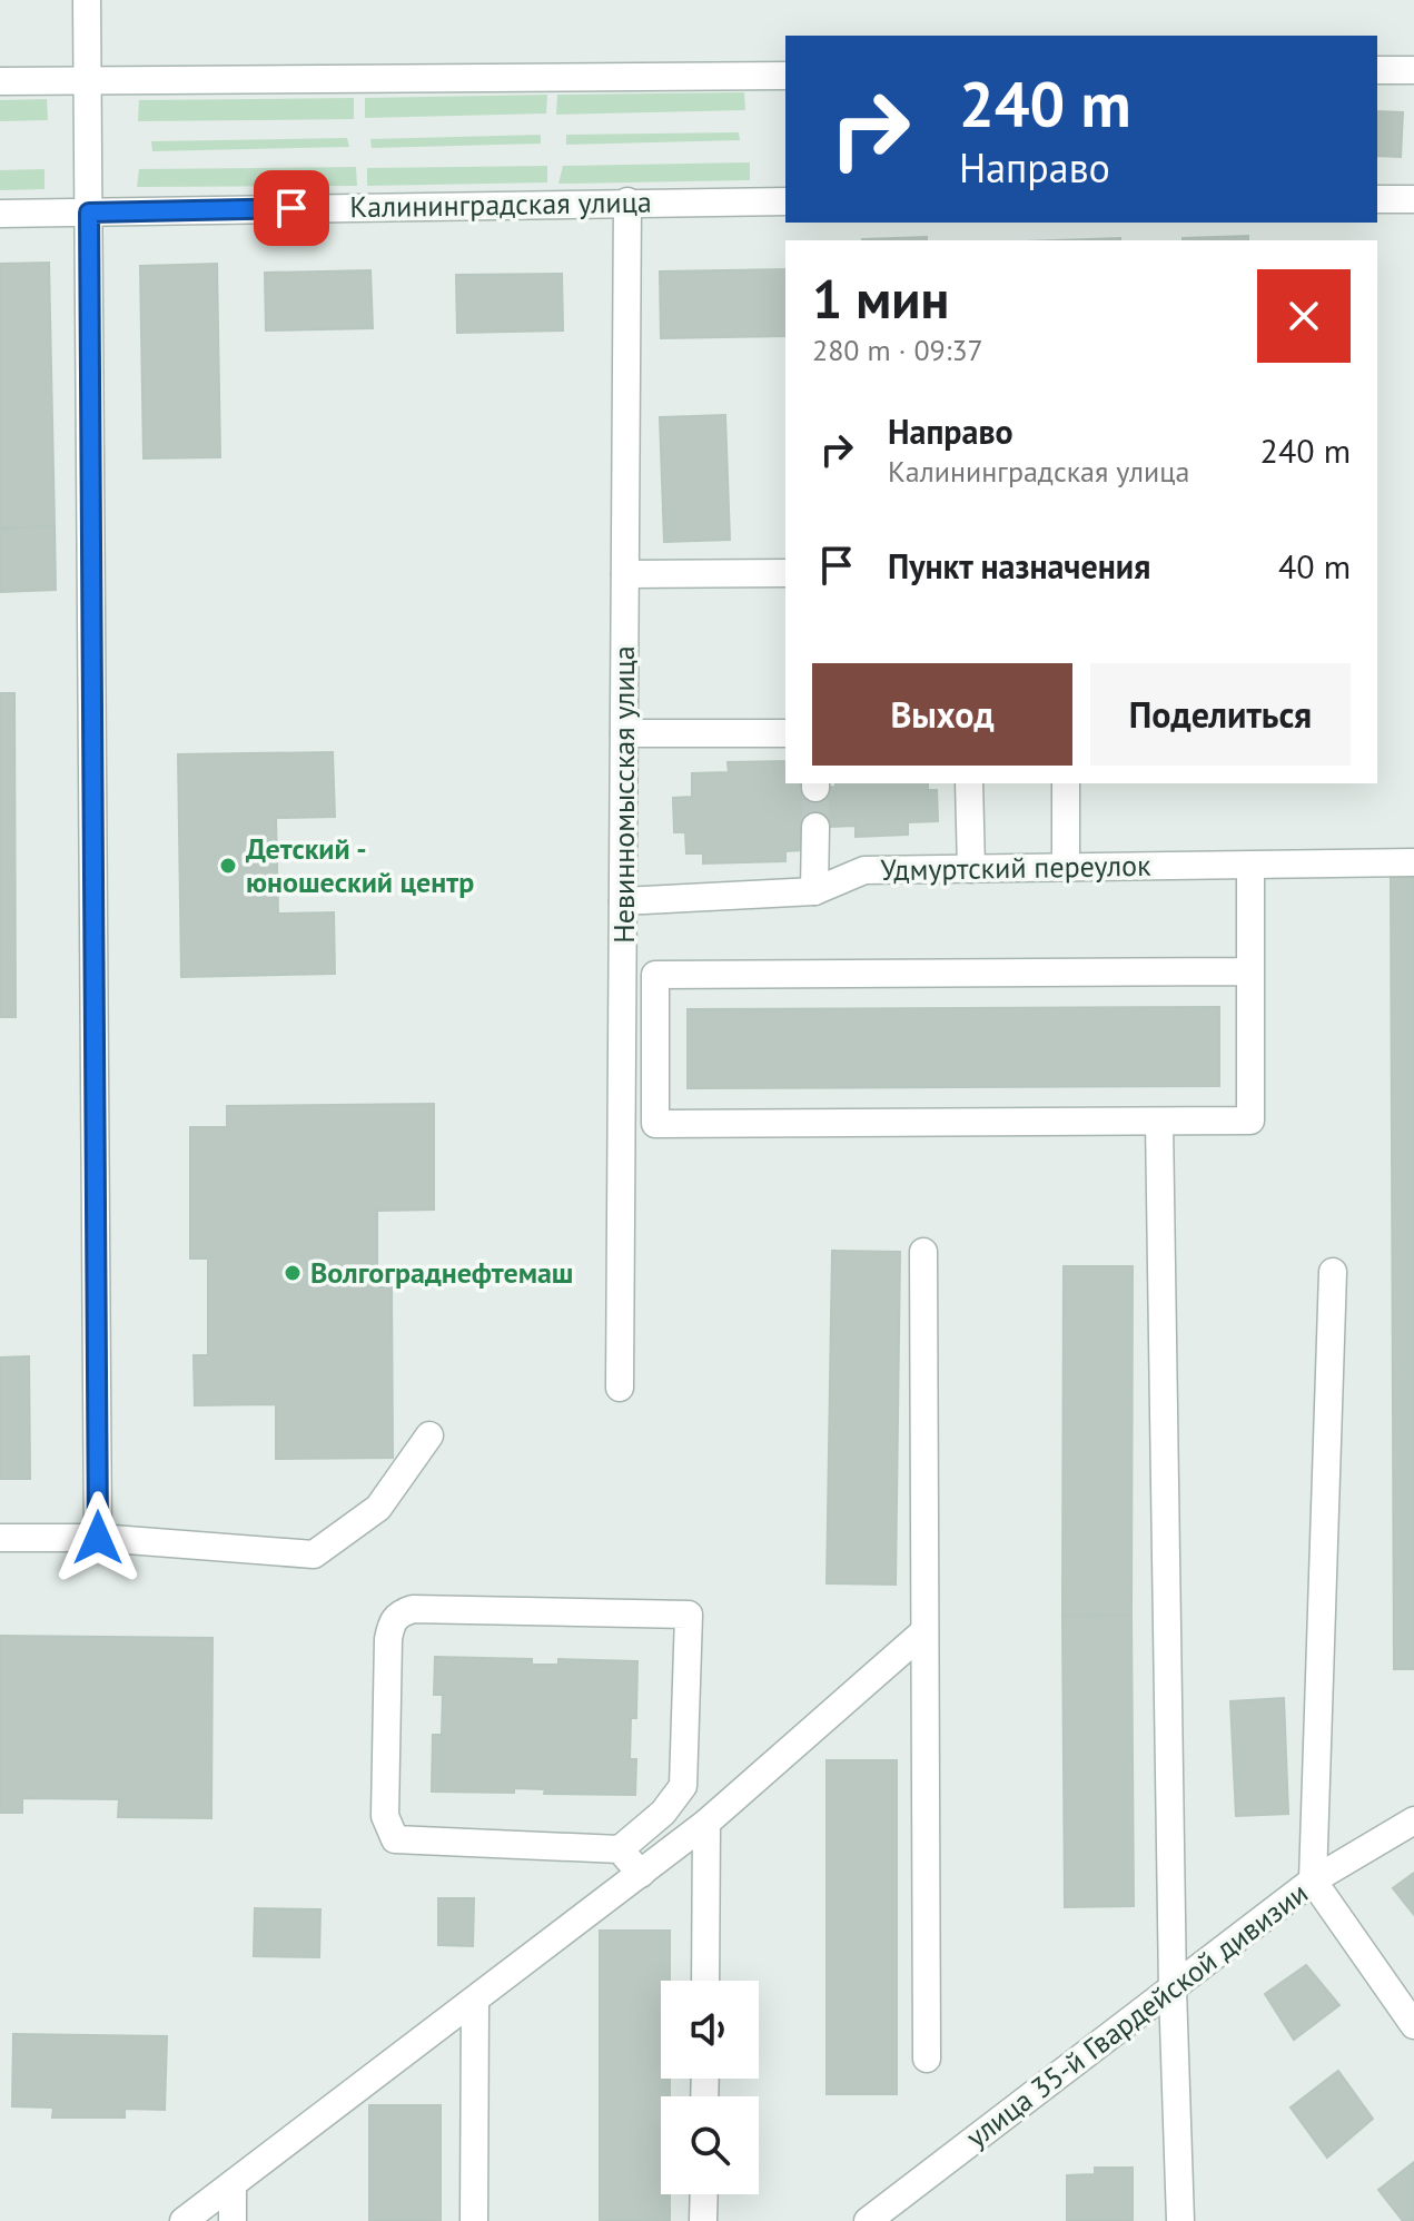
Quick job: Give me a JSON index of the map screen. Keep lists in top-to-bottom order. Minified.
{"streets":{"street":["Калининградская улица","Невинномысская улица","Удмуртский переулок","улица 35-й Гвардейской дивизии"]},"crossings":[["Калининградская улица","Невинномысская улица"],["Невинномысская улица","Удмуртский переулок"]],"places":["Детский - юношеский центр","Волгограднефтемаш"],"page":{"turn":["240 m","Направо"],"heading":["1 мин","280 m · 09:37"],"list":[{"name":"Направо","note":"Калининградская улица","value":"240 m"},{"name":"Пункт назначения","value":"40 m"}],"buttons":["Выход","Поделиться"]}}
